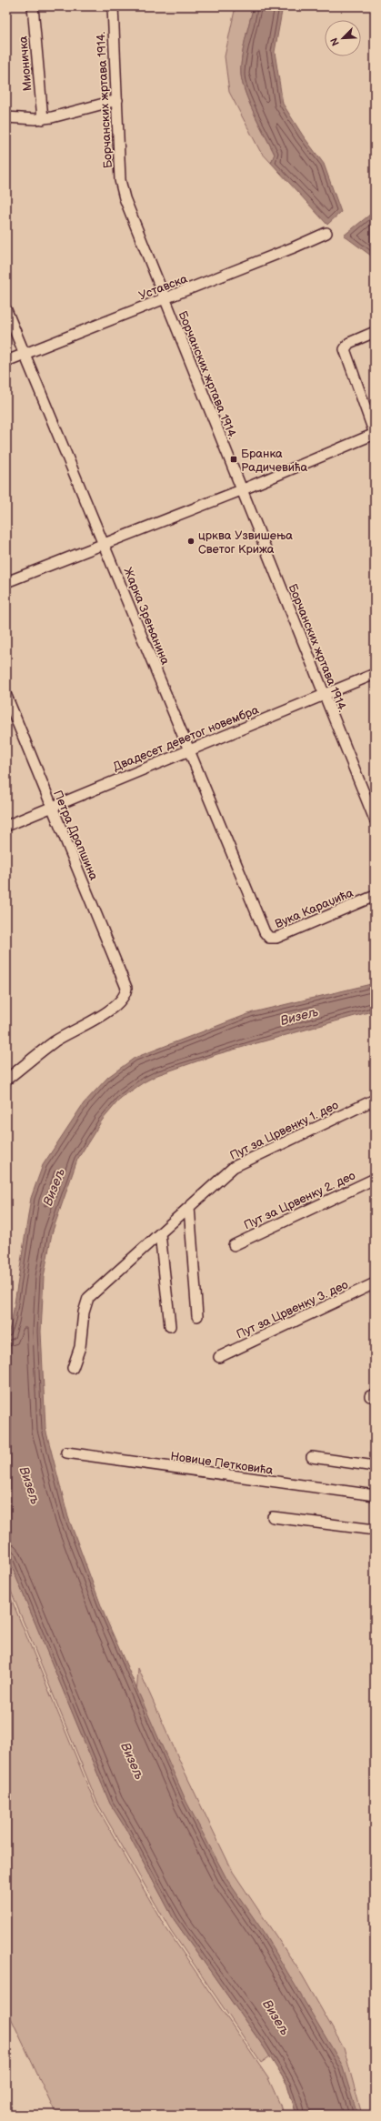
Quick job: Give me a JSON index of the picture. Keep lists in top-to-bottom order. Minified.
{"streets":{"street":["Мионичка","Борчанских жртава 1914.","Уставска","Жарка Зрењанина","Двадесет деветог новембра","Петра Драпшина","Вука Караџића","Пут за Црвенку 1. део","Пут за Црвенку 2. део","Пут за Црвенку 3. део","Новице Петковића"]},"crossings":[["Борчанских жртава 1914.","Уставска"],["Борчанских жртава 1914.","Двадесет деветог новембра"],["Уставска","Жарка Зрењанина"],["Жарка Зрењанина","Двадесет деветог новембра"],["Жарка Зрењанина","Вука Караџића"],["Двадесет деветог новембра","Петра Драпшина"]],"water":["Визељ"],"places":{"transit":["Бранка Радичевића"],"other":["црква Узвишења Светог Крижа"]},"north":"bottom left"}
